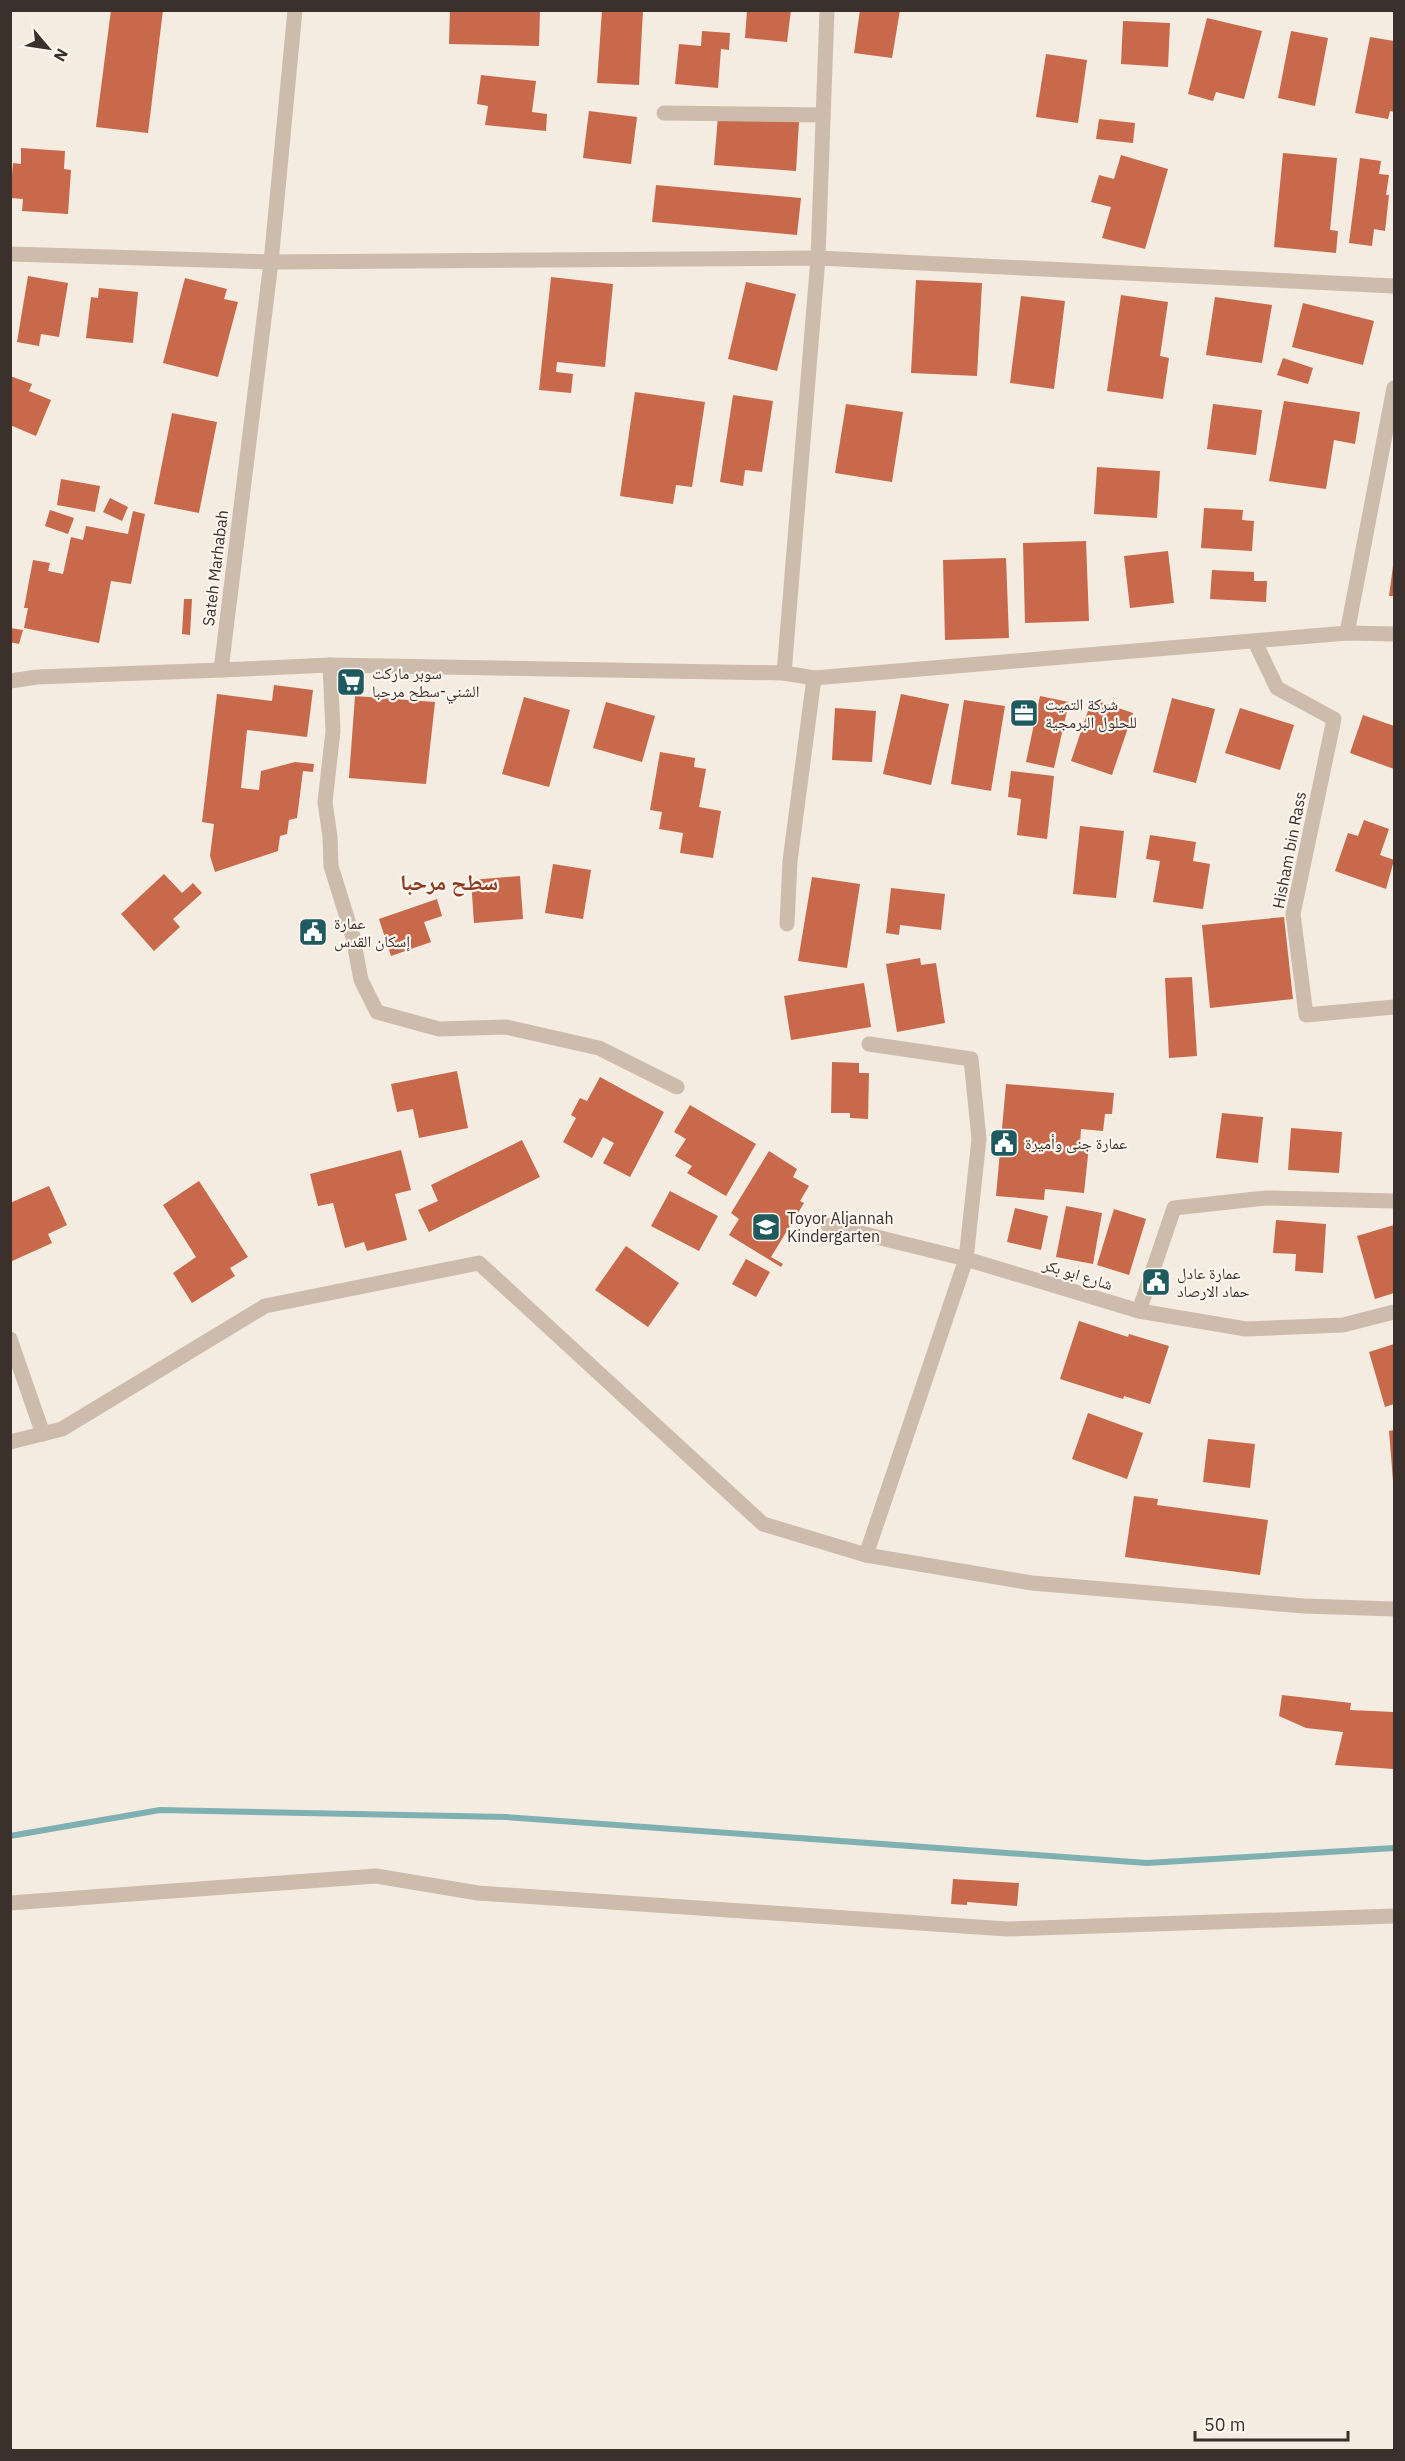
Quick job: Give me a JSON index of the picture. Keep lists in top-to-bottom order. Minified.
{"streets":{"street":["Sateh Marhabah","Hisham bin Rass","شارع ابو بكر"]},"districts":["سطح مرحبا"],"places":{"supermarket":["سوبر ماركت الشني-سطح مرحبا"],"office":["شركة التميت للحلول البرمجية"],"public building":["عمارة إسكان القدس","عمارة جنى وأميرة","عمارة عادل حماد الارصاد"],"school or university":["Toyor Aljannah Kindergarten"]},"scale_bar":"50 m","north":"bottom right"}
